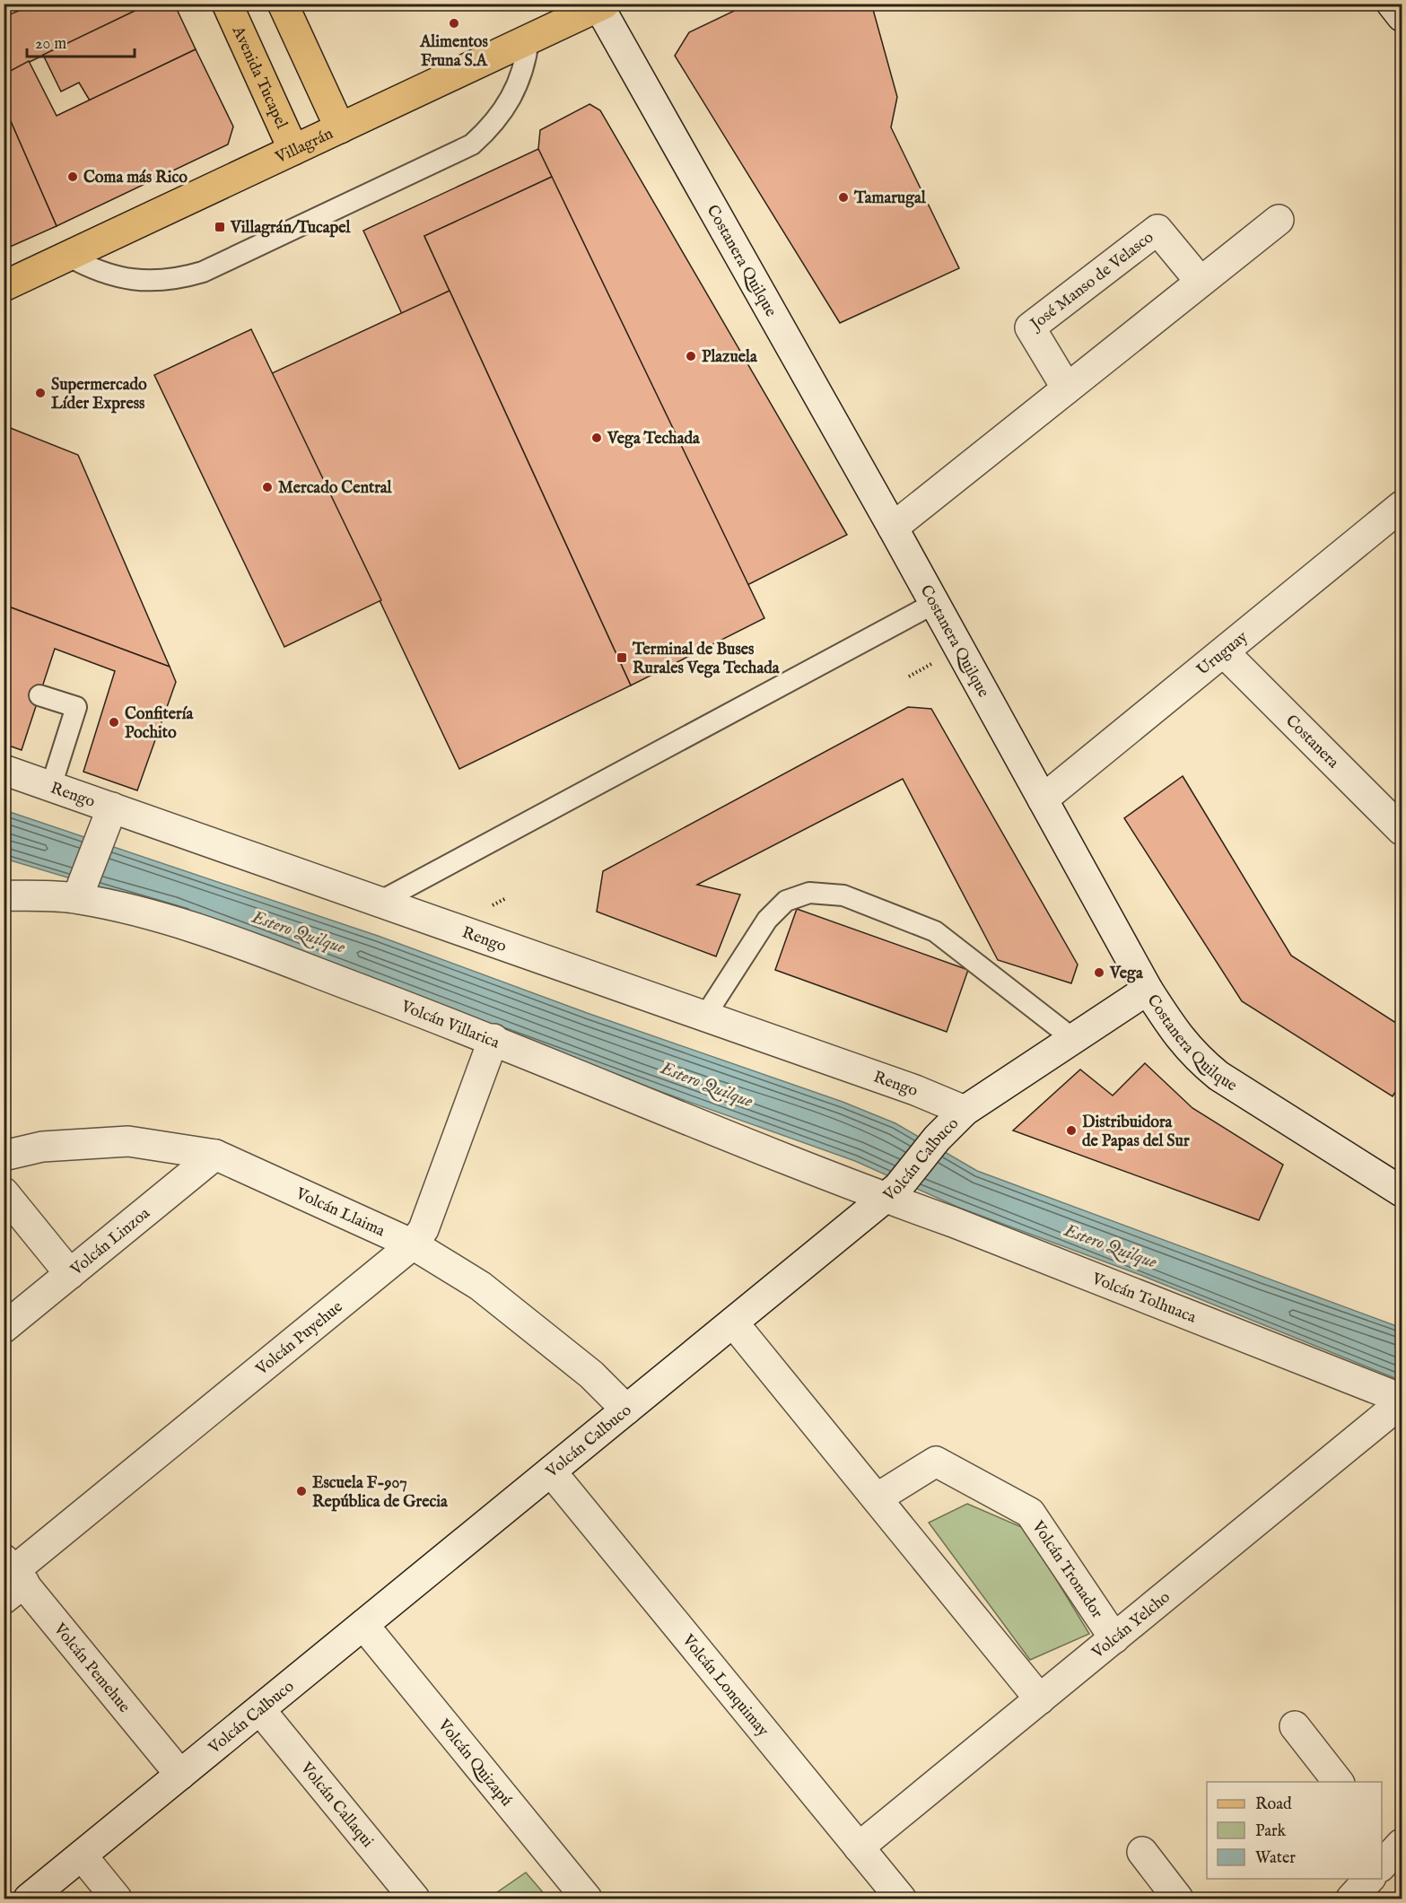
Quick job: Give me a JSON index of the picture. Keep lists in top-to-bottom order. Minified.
{"streets":{"main road":["Avenida Tucapel","Villagrán"],"street":["Costanera Quilque","José Manso de Velasco","Uruguay","Costanera","Rengo","Volcán Villarica","Volcán Calbuco","Volcán Llaima","Volcán Linzoa","Volcán Tolhuaca","Volcán Puyehue","Volcán Tronador","Volcán Yelcho","Volcán Pemehue","Volcán Lonquimay","Volcán Quizapú","Volcán Callaqui"]},"crossings":[["Avenida Tucapel","Villagrán"],["Villagrán","Costanera Quilque"],["Costanera Quilque","Uruguay"],["Costanera Quilque","Volcán Calbuco"],["Uruguay","Costanera"],["Rengo","Volcán Calbuco"],["Volcán Villarica","Volcán Calbuco"],["Volcán Villarica","Volcán Tolhuaca"],["Volcán Villarica","Volcán Puyehue"],["Volcán Calbuco","Volcán Llaima"],["Volcán Calbuco","Volcán Tolhuaca"],["Volcán Calbuco","Volcán Pemehue"],["Volcán Calbuco","Volcán Lonquimay"],["Volcán Calbuco","Volcán Quizapú"],["Volcán Calbuco","Volcán Callaqui"],["Volcán Llaima","Volcán Linzoa"],["Volcán Llaima","Volcán Puyehue"],["Volcán Tolhuaca","Volcán Yelcho"],["Volcán Puyehue","Volcán Pemehue"],["Volcán Tronador","Volcán Yelcho"],["Volcán Yelcho","Volcán Lonquimay"]],"water":["Estero Quilque"],"places":{"other":["Alimentos Fruna S.A","Coma más Rico","Tamarugal","Plazuela","Supermercado Líder Express","Vega Techada","Mercado Central","Confitería Pochito","Vega","Distribuidora de Papas del Sur","Escuela F-907 República de Grecia"],"transit":["Villagrán/Tucapel","Terminal de Buses Rurales Vega Techada"]},"legend":["Road","Park","Water"],"scale_bar":"20 m"}
